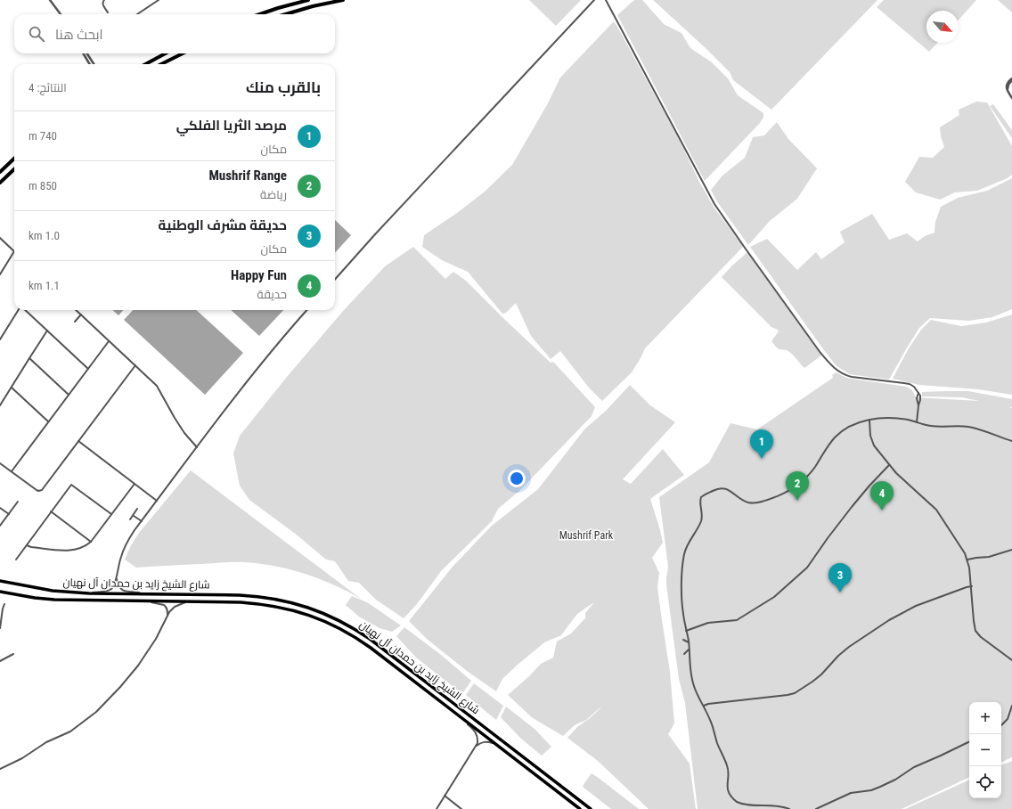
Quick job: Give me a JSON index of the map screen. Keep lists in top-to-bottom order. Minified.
{"streets":{"highway":["شارع الشيخ زايد بن حمدان آل نهيان"]},"parks":["Mushrif Park"],"north":"bottom right","page":{"search":"ابحث هنا","heading":["بالقرب منك","النتائج: 4"],"list":[{"mark":"1","name":"مرصد الثريا الفلكي","note":"مكان","value":"740 m"},{"mark":"2","name":"Mushrif Range","note":"رياضة","value":"850 m"},{"mark":"3","name":"حديقة مشرف الوطنية","note":"مكان","value":"1.0 km"},{"mark":"4","name":"Happy Fun","note":"حديقة","value":"1.1 km"}],"pins":["1","2","4","3"],"map_buttons":["+","−"]}}
